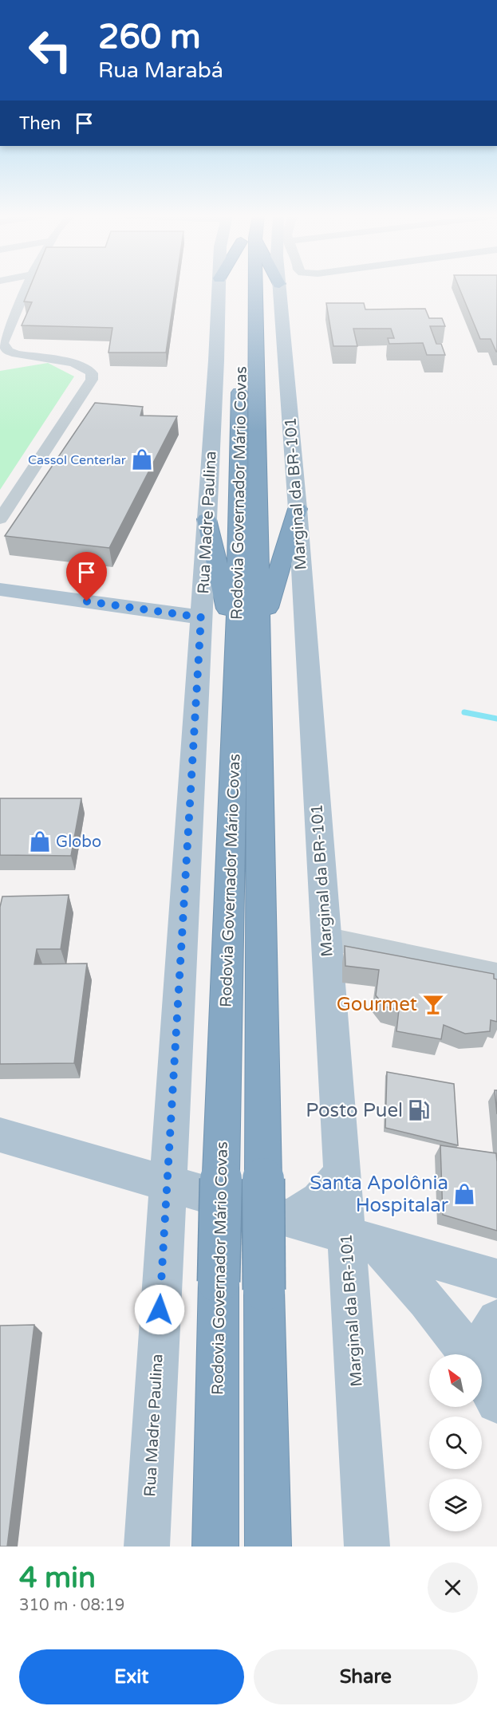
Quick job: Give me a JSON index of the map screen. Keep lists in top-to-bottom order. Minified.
{"streets":{"highway":["Rodovia Governador Mário Covas"],"main road":["Marginal da BR-101","Rua Madre Paulina"]},"places":{"shop":["Cassol Centerlar","Globo","Santa Apolônia Hospitalar"],"bar":["Gourmet"],"fuel station":["Posto Puel"]},"north":"top left","page":{"turn":["260 m","Rua Marabá"],"then":"Then","heading":["4 min","310 m · 08:19"],"buttons":["Exit","Share"]}}
